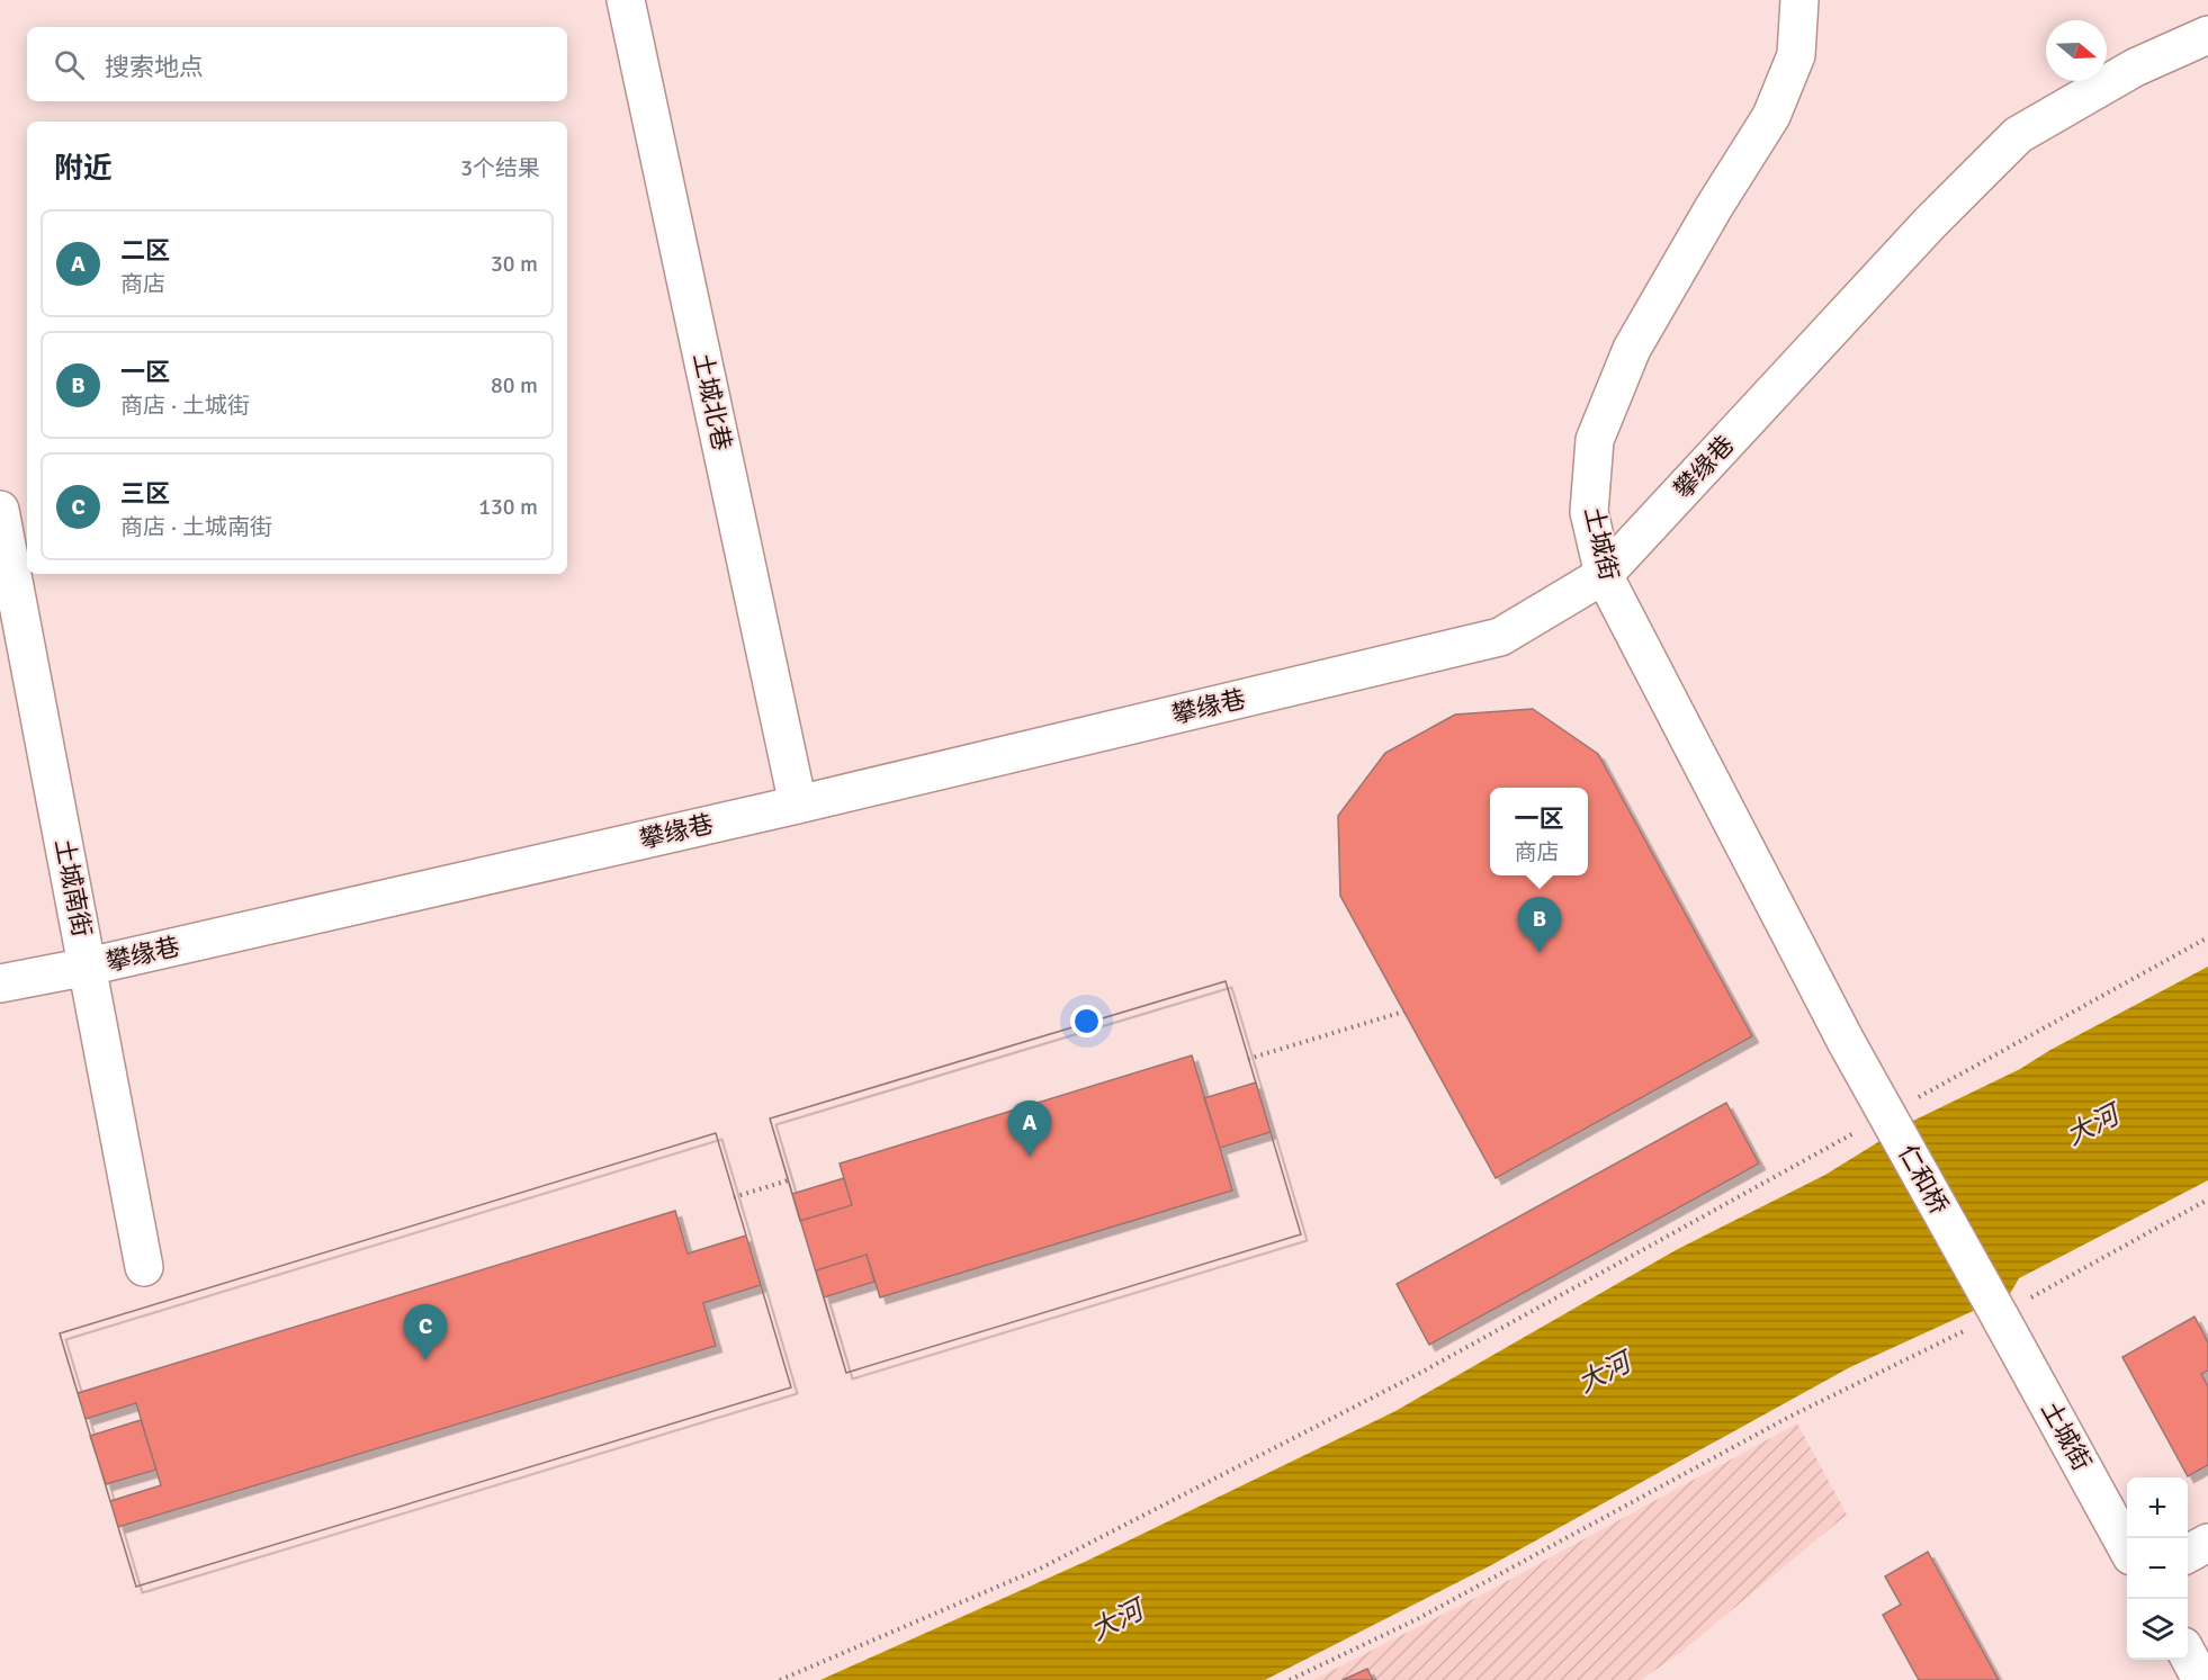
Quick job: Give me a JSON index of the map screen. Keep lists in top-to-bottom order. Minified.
{"streets":{"street":["土城北巷","攀缘巷","土城街","土城南街","仁和桥"]},"crossings":[["土城北巷","攀缘巷"],["攀缘巷","土城街"],["攀缘巷","土城南街"],["土城街","仁和桥"]],"water":["大河"],"north":"right","page":{"search":"搜索地点","heading":["附近","3个结果"],"list":[{"mark":"A","name":"二区","note":"商店","value":"30 m"},{"mark":"B","name":"一区","note":"商店 · 土城街","value":"80 m"},{"mark":"C","name":"三区","note":"商店 · 土城南街","value":"130 m"}],"popup":["一区","商店"],"pins":["B","A","C"],"map_buttons":["+","−"]}}
